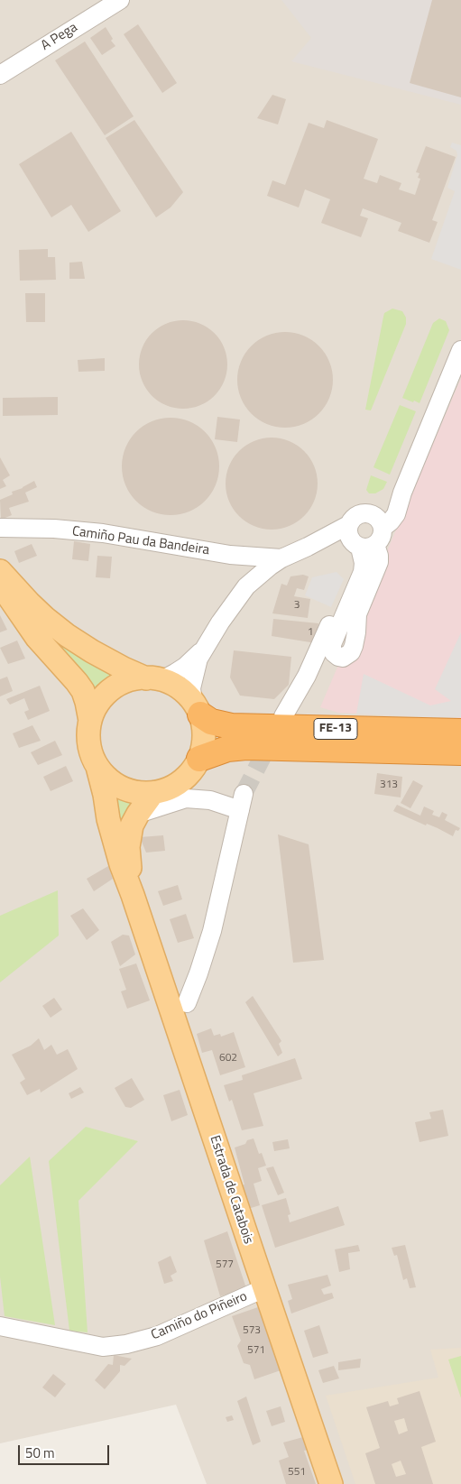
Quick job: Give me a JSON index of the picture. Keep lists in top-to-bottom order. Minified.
{"streets":{"highway":["FE-13"],"main road":["Estrada de Catabois"],"street":["A Pega","Camiño Pau da Bandeira","Camiño do Piñeiro"]},"crossings":[["FE-13","Estrada de Catabois"],["Estrada de Catabois","Camiño do Piñeiro"]],"house_numbers":["3","1","313","602","577","573","571","551"],"scale_bar":"50 m"}
